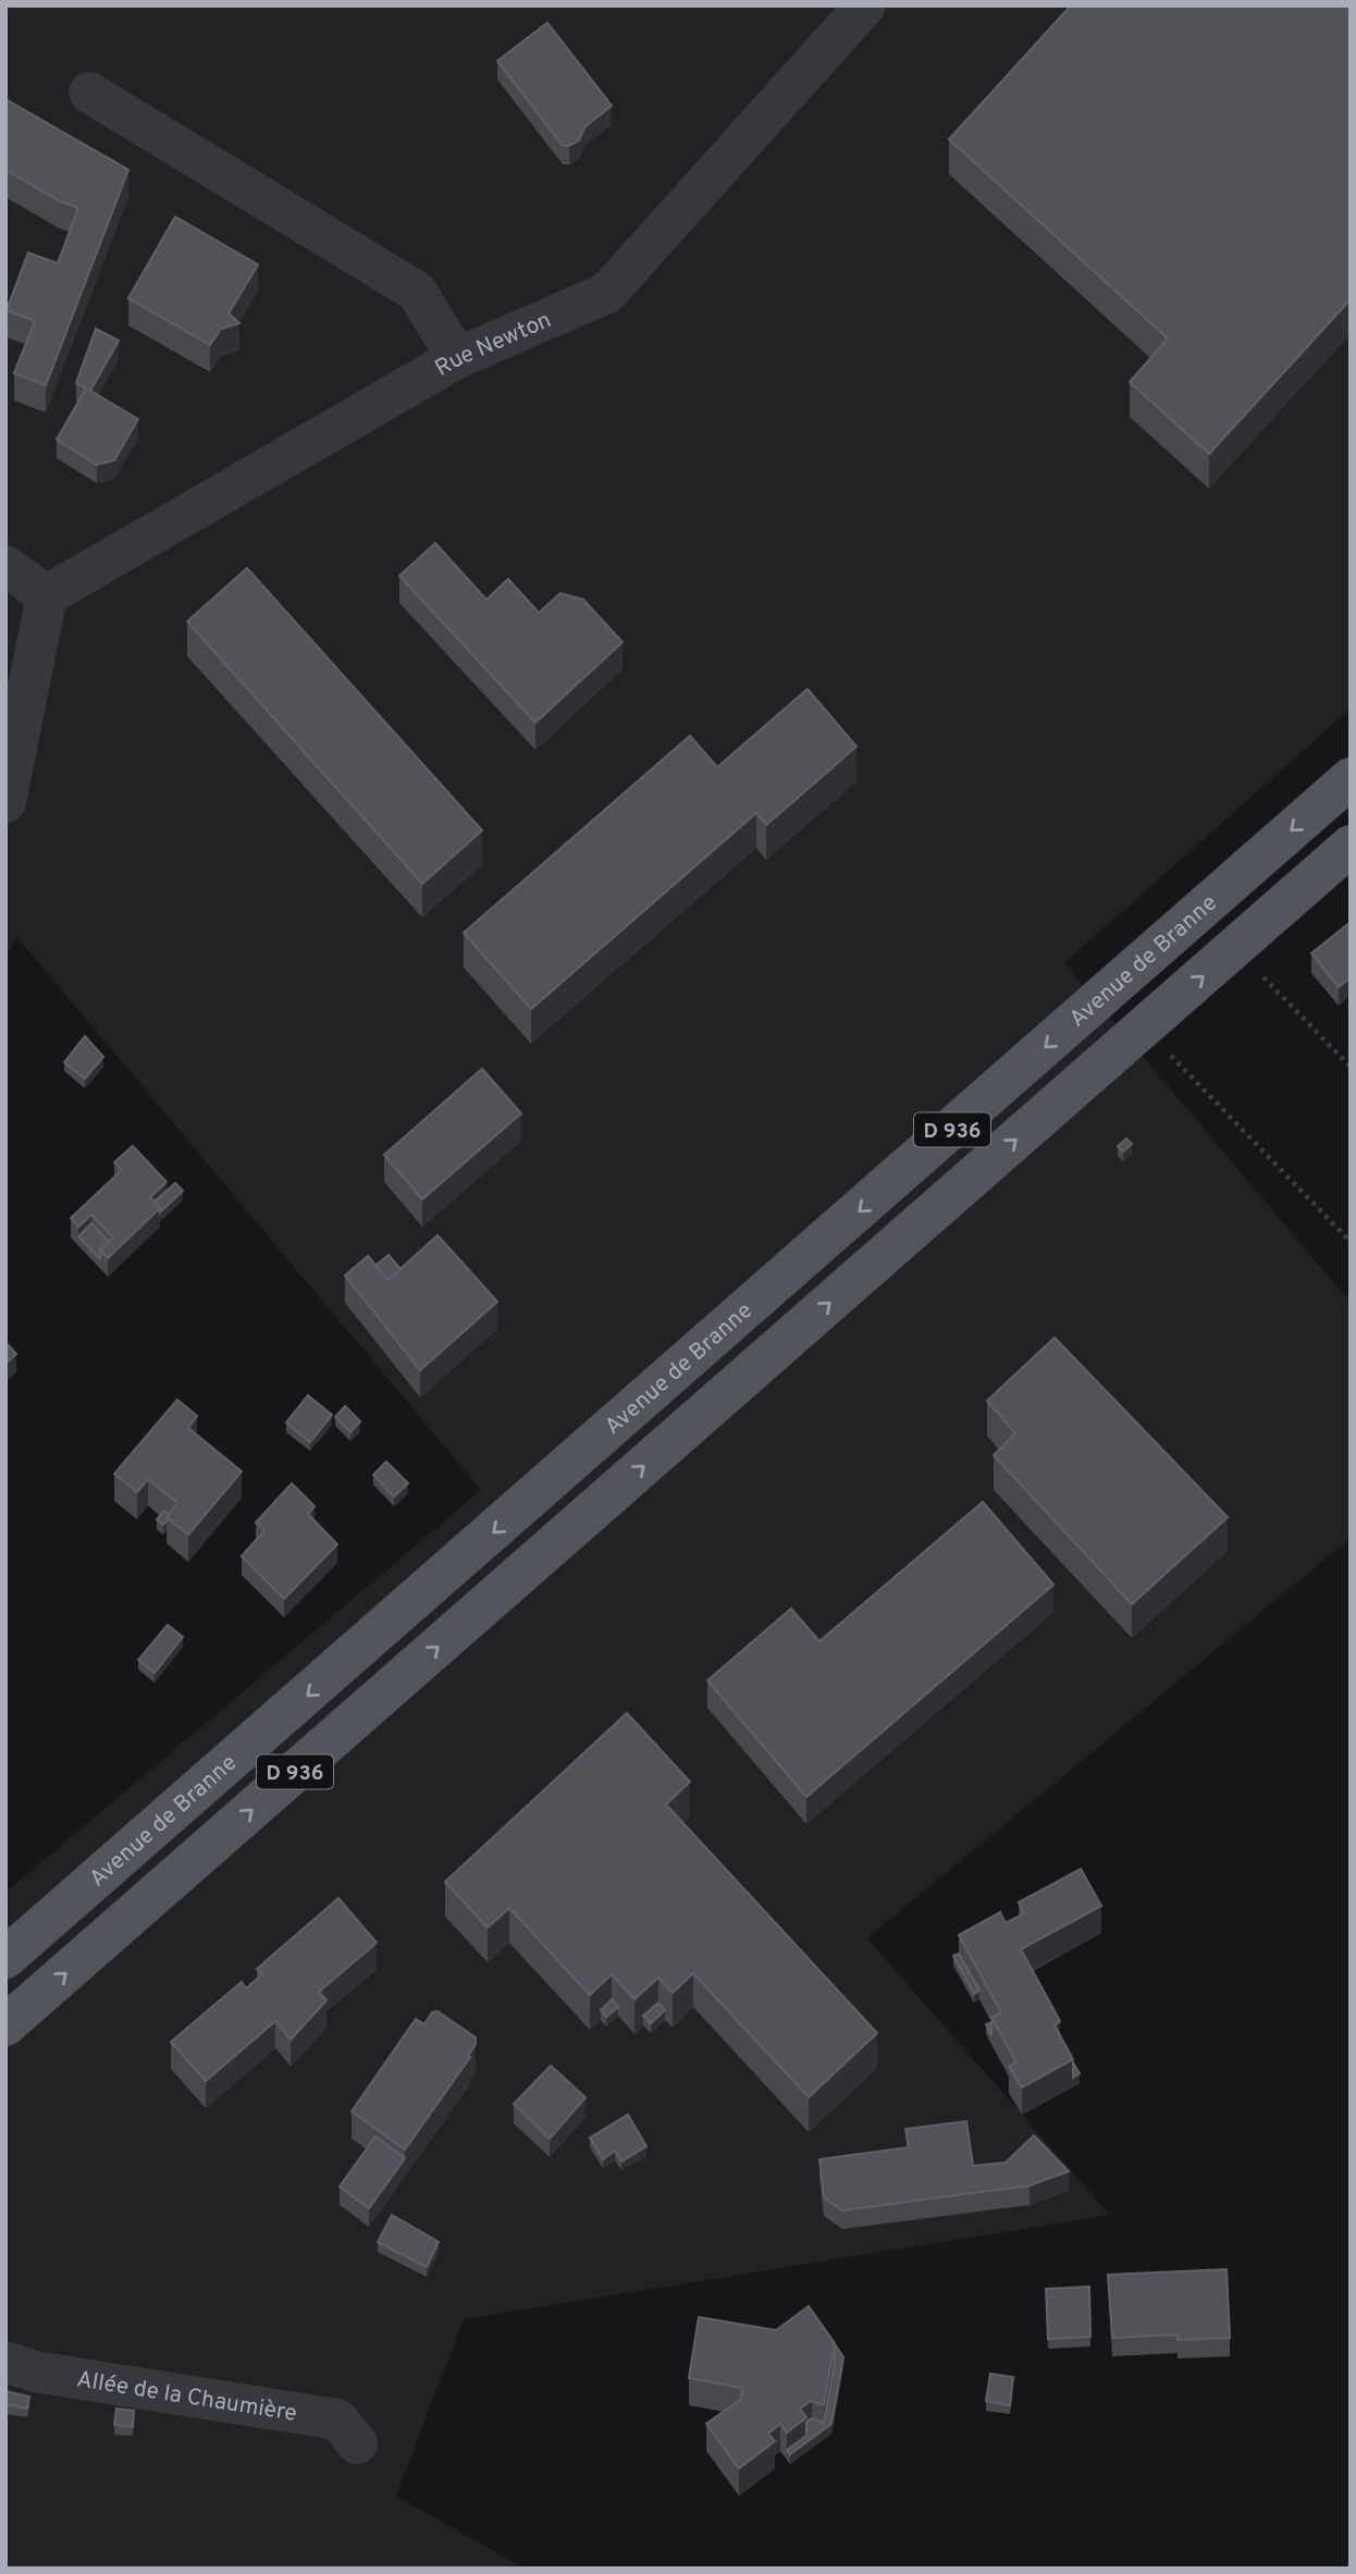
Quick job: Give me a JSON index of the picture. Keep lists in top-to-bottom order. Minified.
{"streets":{"main road":["Avenue de Branne","D 936"],"street":["Rue Newton","Allée de la Chaumière"]}}
